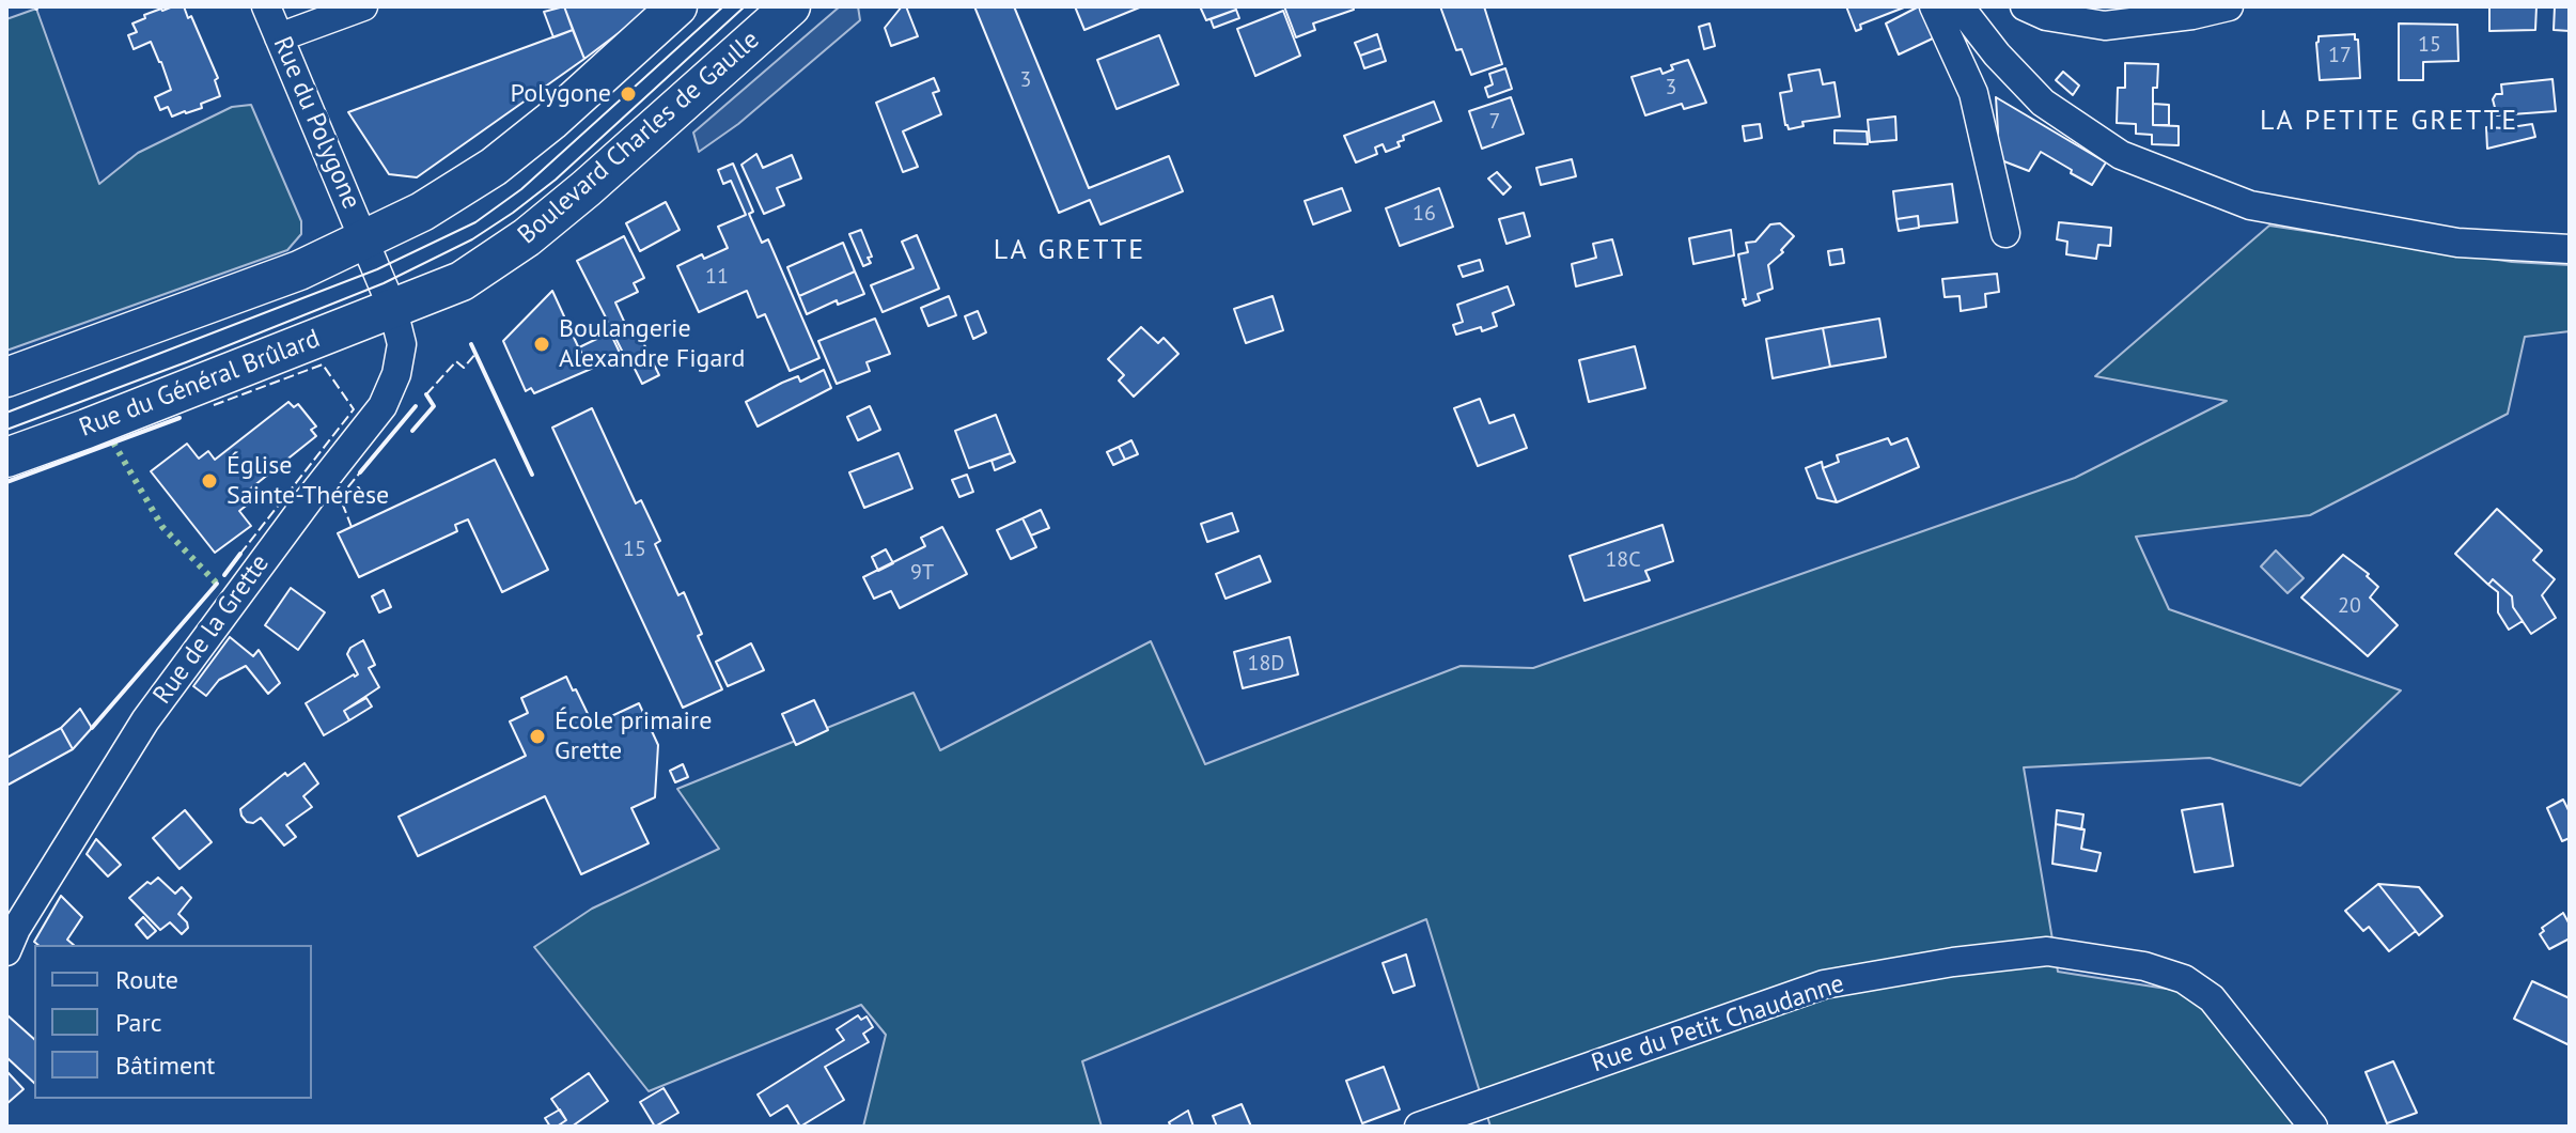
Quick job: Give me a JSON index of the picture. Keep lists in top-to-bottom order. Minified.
{"streets":{"main road":["Boulevard Charles de Gaulle","Rue du Général Brûlard"],"street":["Rue du Polygone","Rue de la Grette","Rue du Petit Chaudanne"]},"crossings":[["Rue du Polygone","Boulevard Charles de Gaulle"],["Rue du Polygone","Rue du Général Brûlard"],["Rue du Polygone","Rue de la Grette"],["Boulevard Charles de Gaulle","Rue du Général Brûlard"],["Boulevard Charles de Gaulle","Rue de la Grette"],["Rue du Général Brûlard","Rue de la Grette"]],"districts":["LA PETITE GRETTE","LA GRETTE"],"places":["Polygone","Boulangerie Alexandre Figard","Église Sainte-Thérèse","École primaire Grette"],"house_numbers":["15","17","3","3","7","16","11","15","18C","9T","20","18D"],"legend":["Route","Parc","Bâtiment"]}
